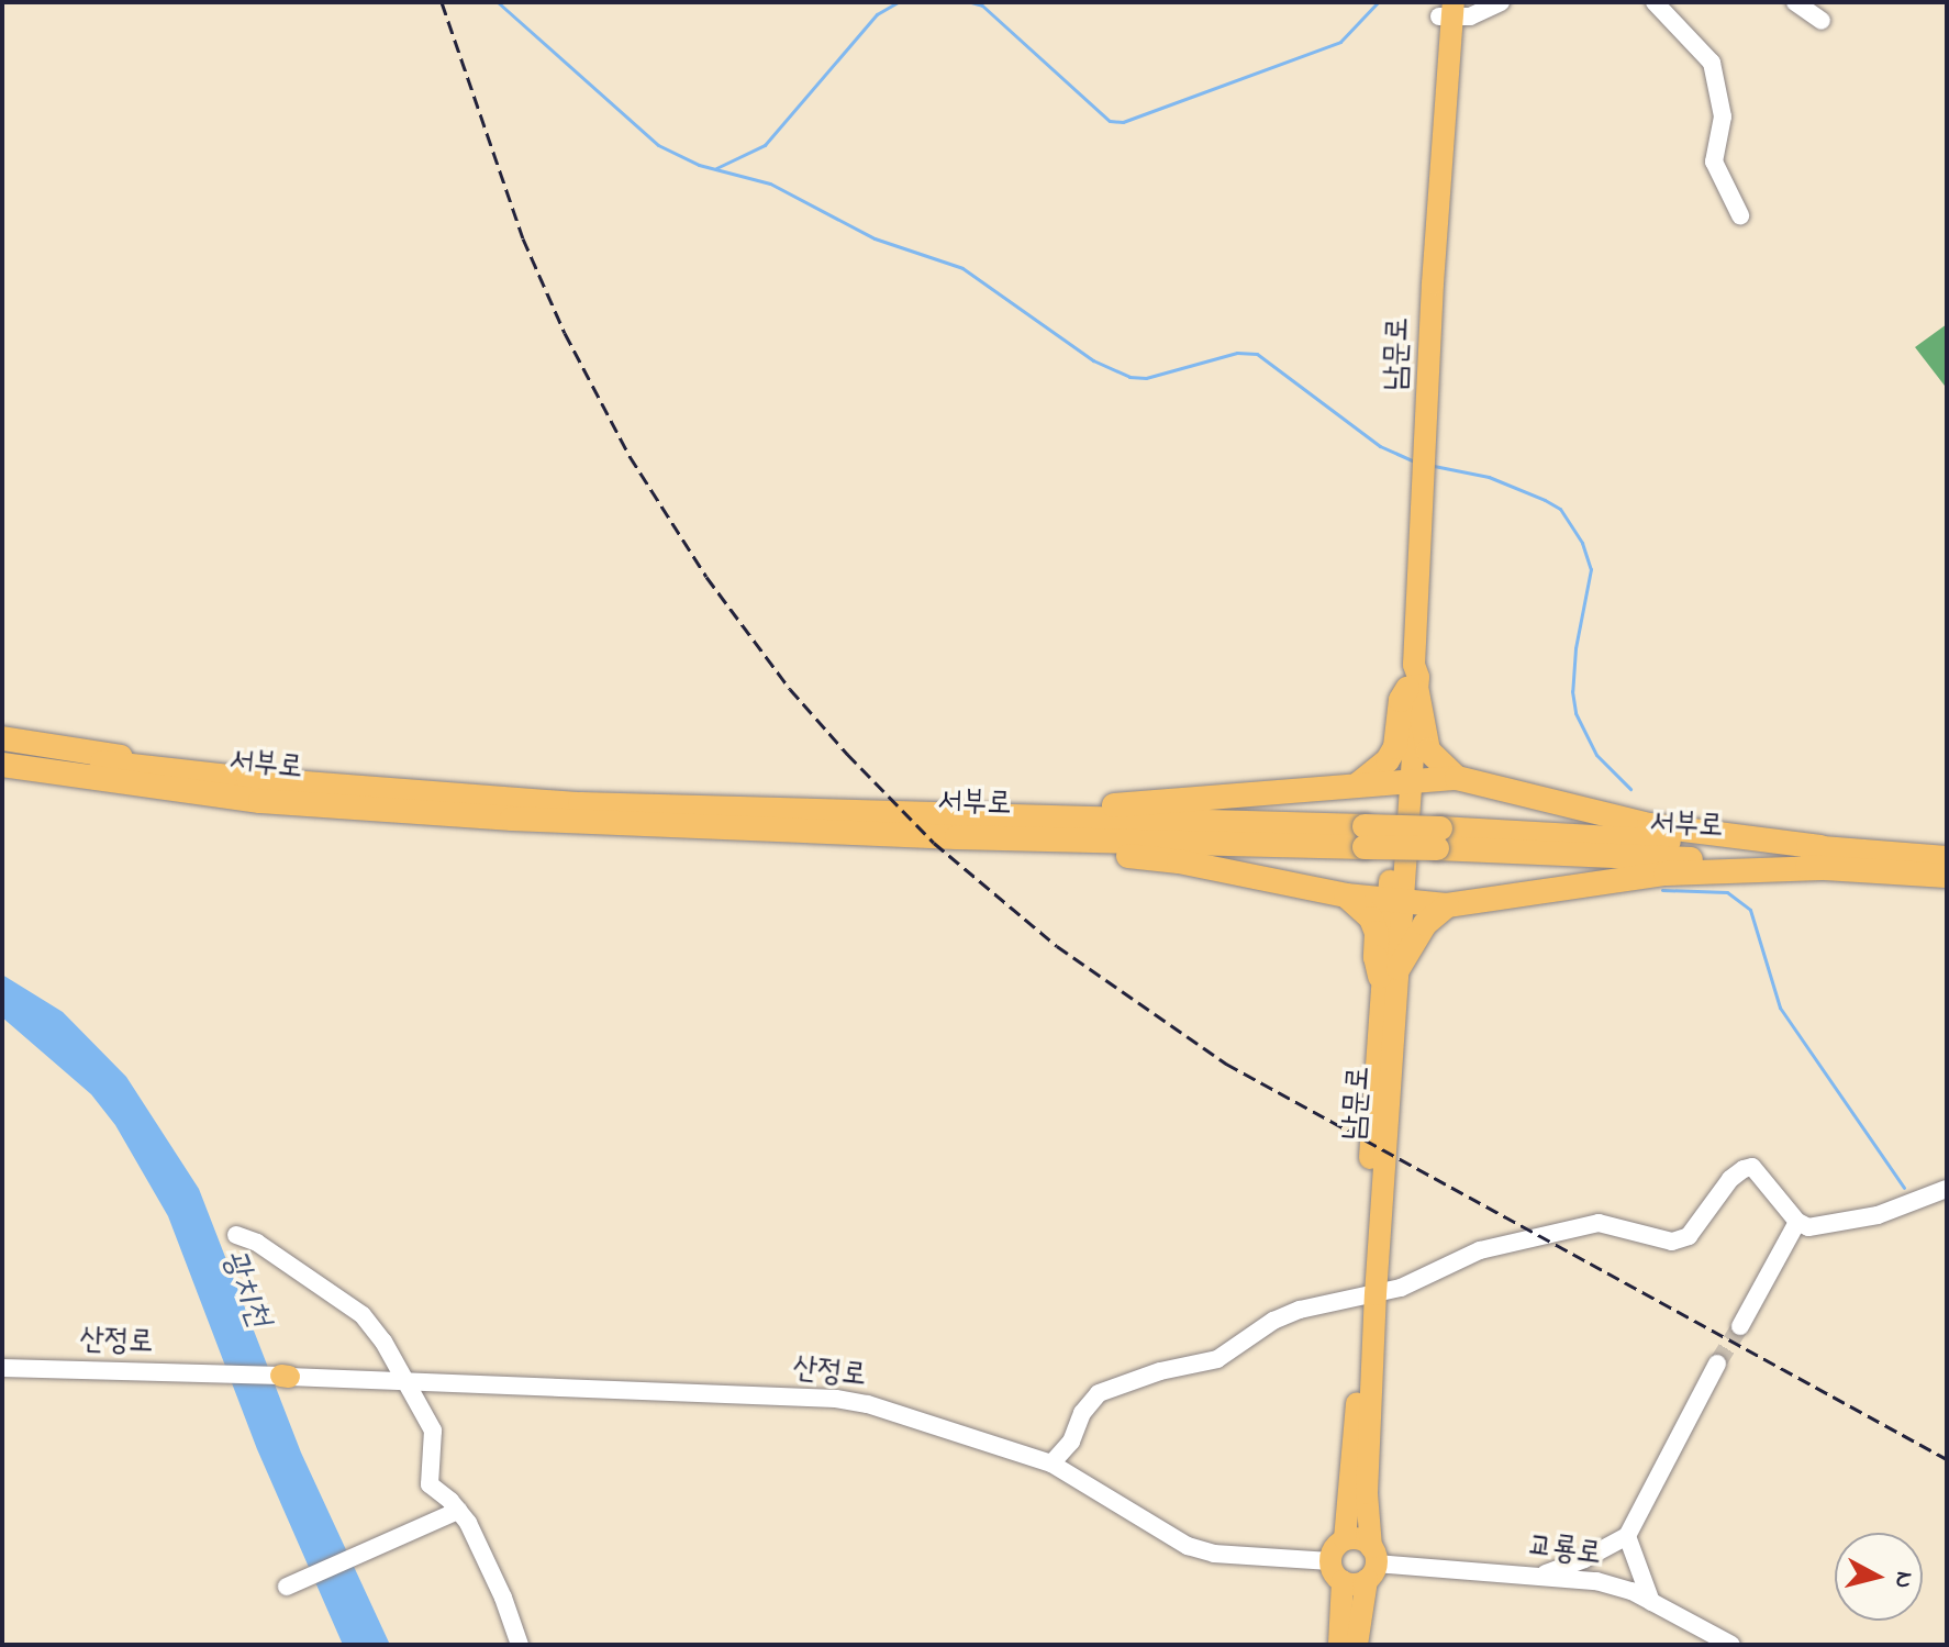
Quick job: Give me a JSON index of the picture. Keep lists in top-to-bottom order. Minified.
{"streets":{"highway":["서부로"],"main road":["남문로"],"street":["산정로","교룡로"]},"crossings":[["남문로","산정로"],["남문로","교룡로"],["산정로","교룡로"]],"water":["광치천"],"north":"right"}
